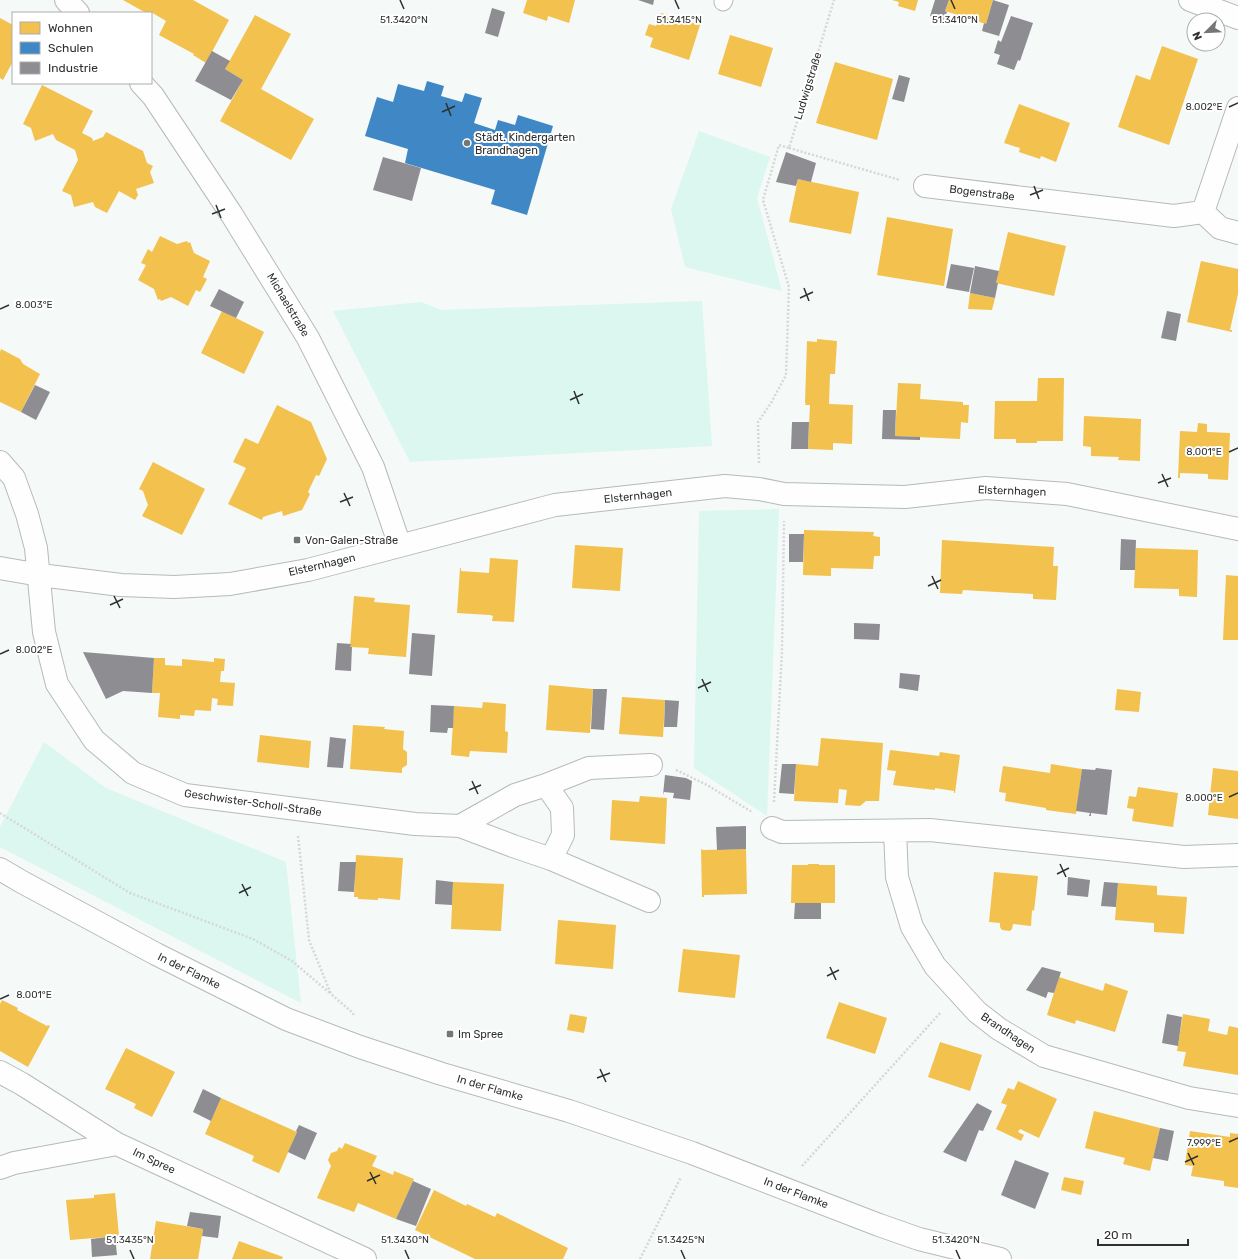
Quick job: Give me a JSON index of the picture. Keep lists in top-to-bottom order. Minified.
{"streets":{"street":["Bogenstraße","Michaelstraße","Elsternhagen","Geschwister-Scholl-Straße","In der Flamke","Brandhagen","Im Spree"],"path":["Ludwigstraße"]},"crossings":[["Michaelstraße","Elsternhagen"],["Elsternhagen","Geschwister-Scholl-Straße"]],"places":{"other":["Städt. Kindergarten Brandhagen"],"transit":["Von-Galen-Straße","Im Spree"]},"legend":["Wohnen","Schulen","Industrie"],"scale_bar":"20 m","north":"bottom left","coordinates":["51.3420°N","51.3415°N","51.3410°N","8.002°E","8.003°E","8.001°E","8.000°E","7.999°E","51.3435°N","51.3430°N","51.3425°N"]}
